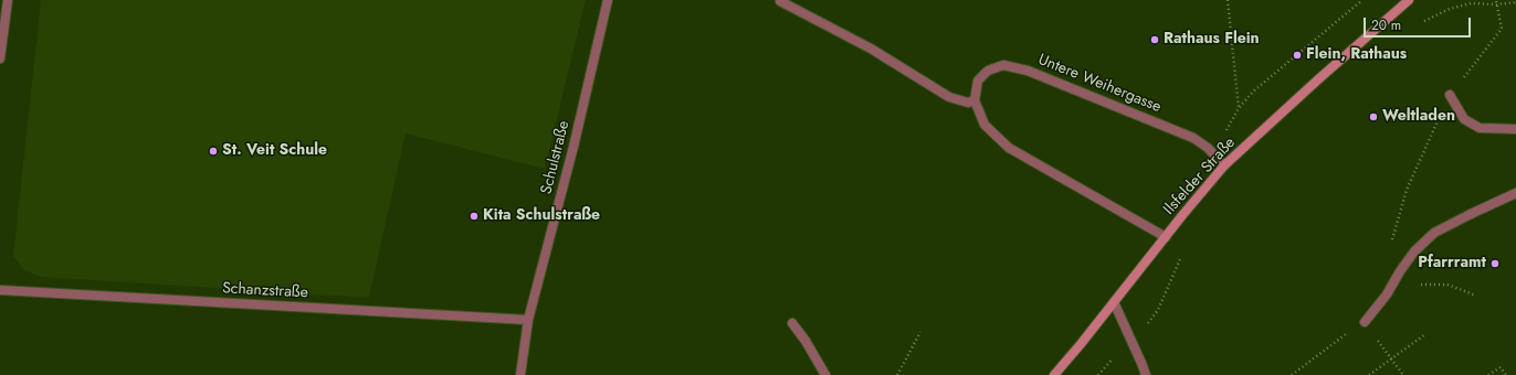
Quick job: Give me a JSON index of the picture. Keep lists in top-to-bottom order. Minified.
{"streets":{"main road":["Ilsfelder Straße"],"street":["Untere Weihergasse","Schulstraße","Schanzstraße"]},"crossings":[["Untere Weihergasse","Ilsfelder Straße"],["Schulstraße","Schanzstraße"]],"places":["Rathaus Flein","Flein, Rathaus","Weltladen","St. Veit Schule","Kita Schulstraße","Pfarrramt"],"scale_bar":"20 m"}
